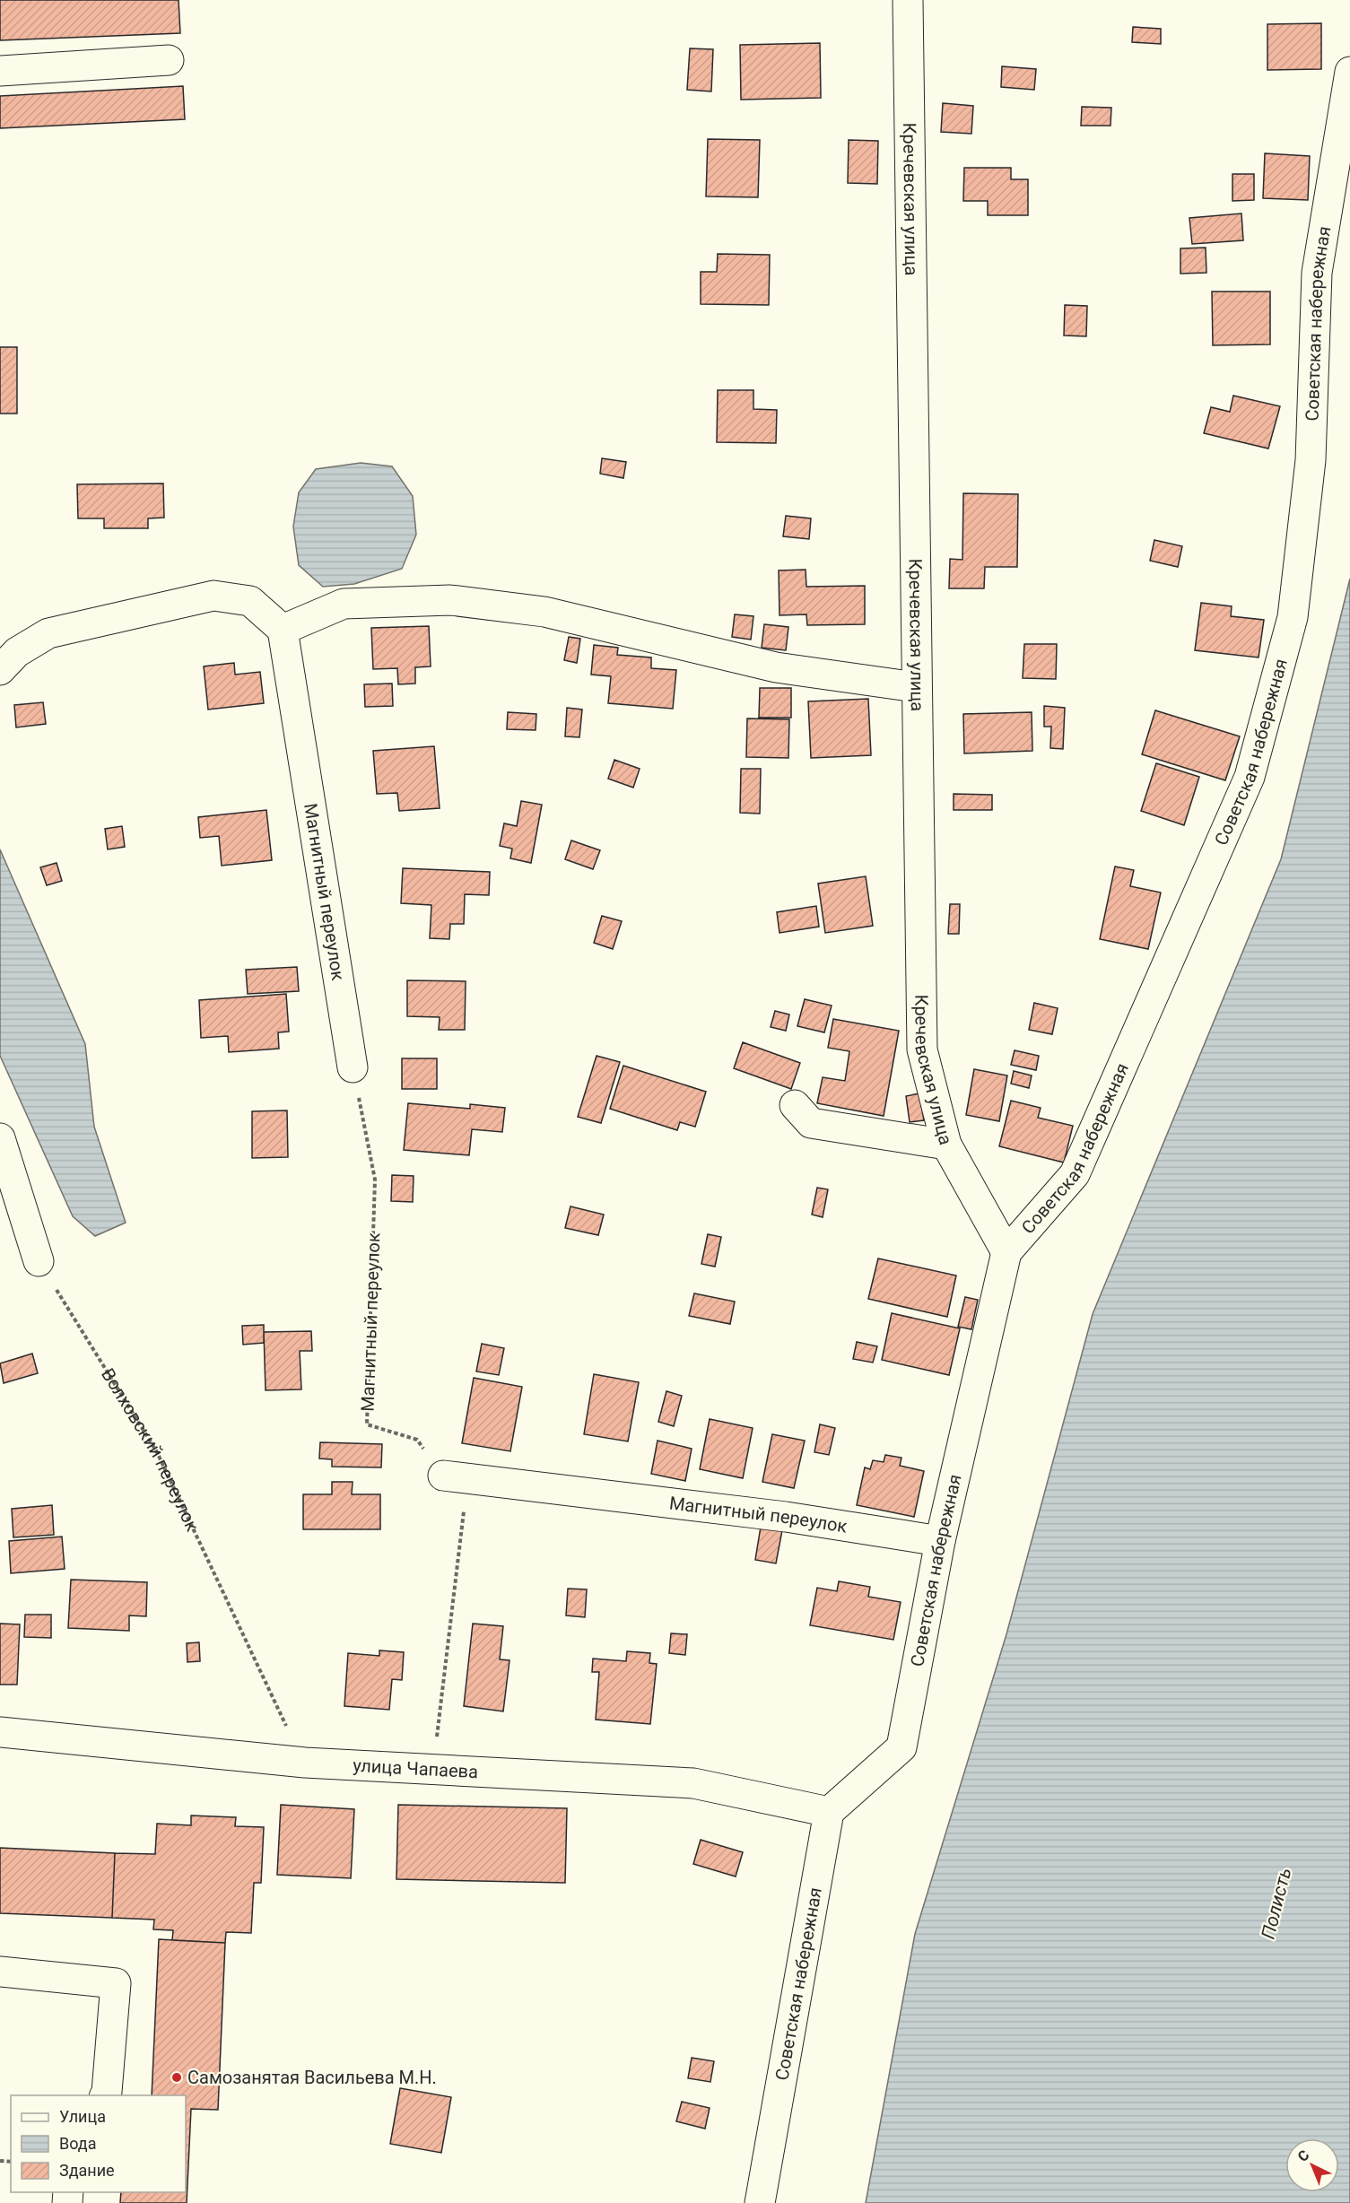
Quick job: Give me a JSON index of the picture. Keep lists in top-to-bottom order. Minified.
{"streets":{"street":["Кречевская улица","Советская набережная","Магнитный переулок","улица Чапаева"],"path":["Волховский переулок"]},"crossings":[["Кречевская улица","Советская набережная"],["Советская набережная","Магнитный переулок"],["Советская набережная","улица Чапаева"],["Волховский переулок","улица Чапаева"]],"water":["Полисть"],"places":["Самозанятая Васильева М.Н."],"legend":["Улица","Вода","Здание"],"north":"top left"}
